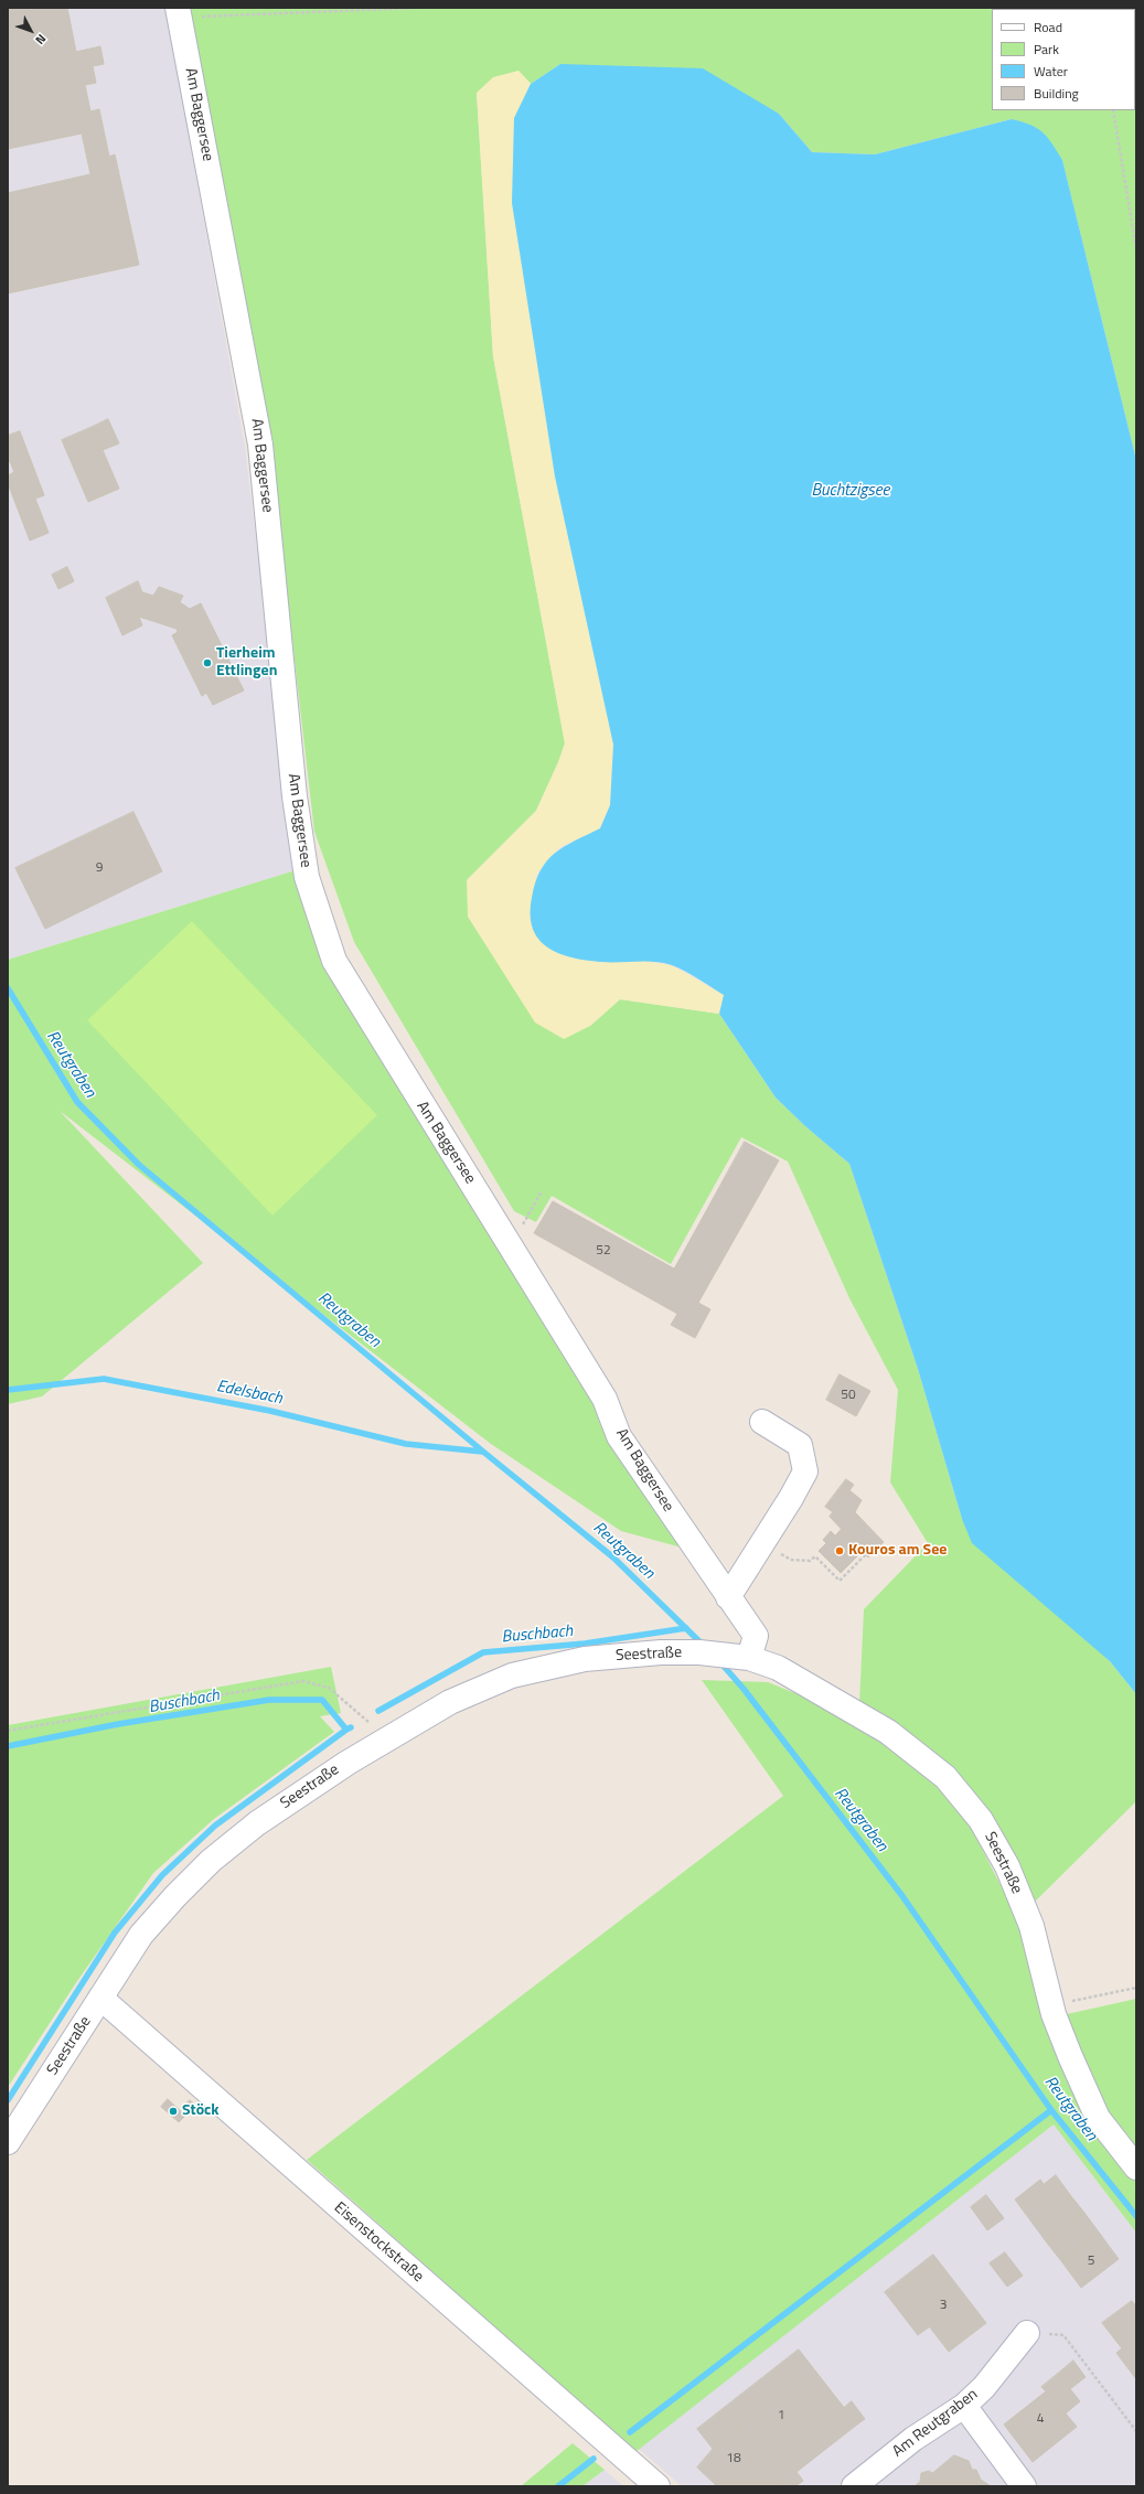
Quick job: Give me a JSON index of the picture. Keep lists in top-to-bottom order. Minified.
{"streets":{"street":["Am Baggersee","Seestraße","Eisenstockstraße","Am Reutgraben"]},"crossings":[["Seestraße","Eisenstockstraße"]],"water":["Buchtzigsee","Reutgraben","Edelsbach","Buschbach"],"places":["Tierheim Ettlingen","Kouros am See","Stöck"],"house_numbers":["9","52","50","5","3","1","4","18"],"legend":["Road","Park","Water","Building"],"north":"bottom right"}
